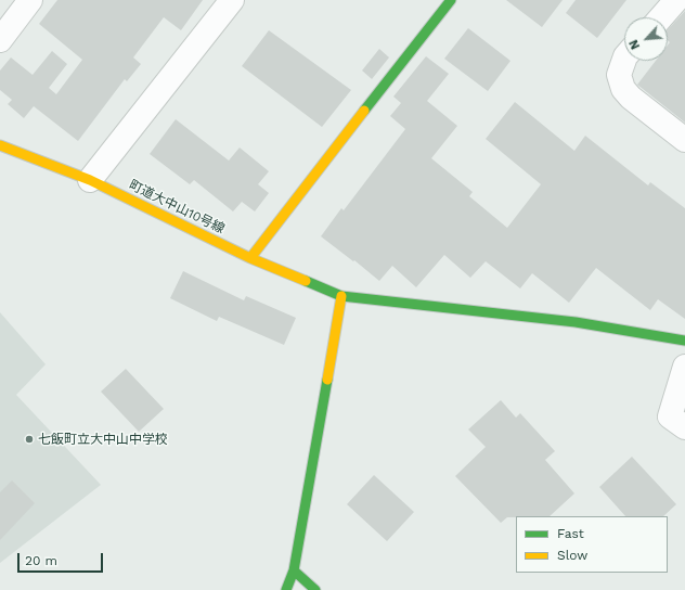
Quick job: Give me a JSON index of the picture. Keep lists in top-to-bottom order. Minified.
{"streets":{"street":["町道大中山10号線"]},"places":["七飯町立大中山中学校"],"legend":["Fast","Slow"],"scale_bar":"20 m","north":"bottom left"}
